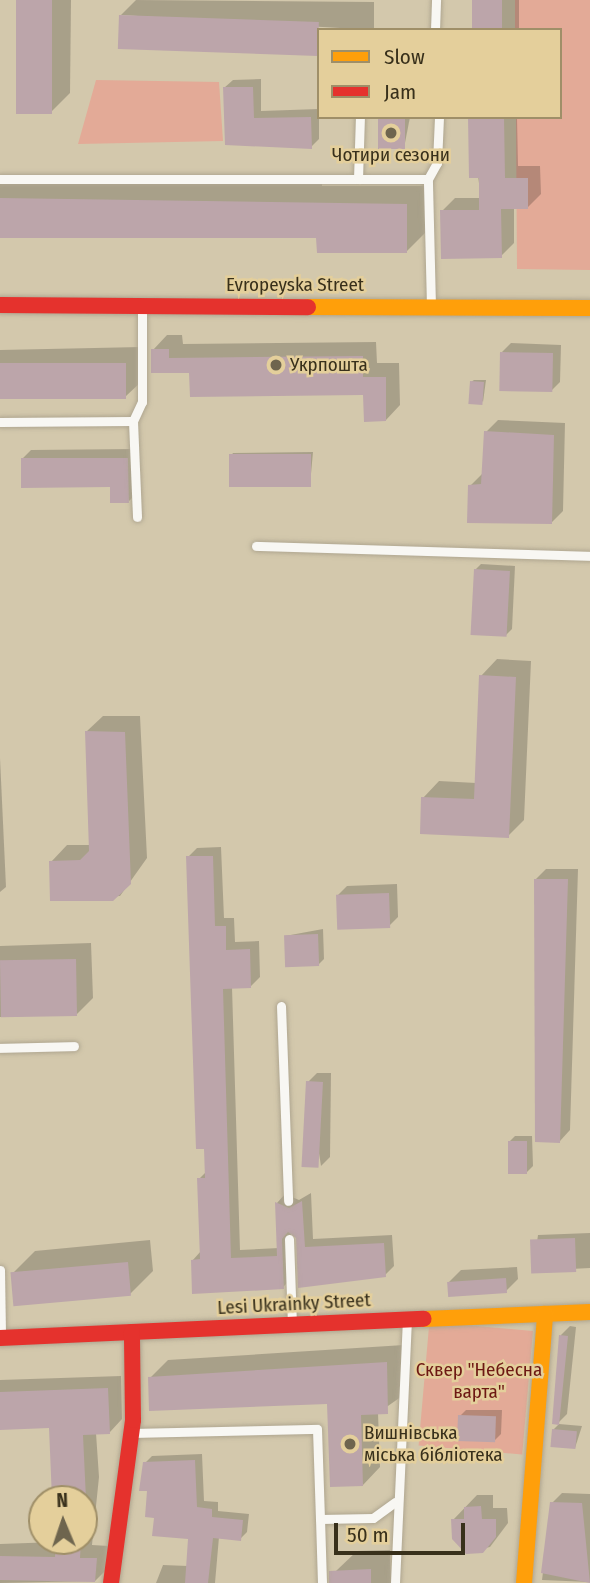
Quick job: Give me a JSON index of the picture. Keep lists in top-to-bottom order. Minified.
{"streets":{"street":["Evropeyska Street","Lesi Ukrainky Street"]},"parks":["Сквер \"Небесна варта\""],"places":["Чотири сезони","Укрпошта","Вишнівська міська бібліотека"],"legend":["Slow","Jam"],"scale_bar":"50 m","north":"top"}
